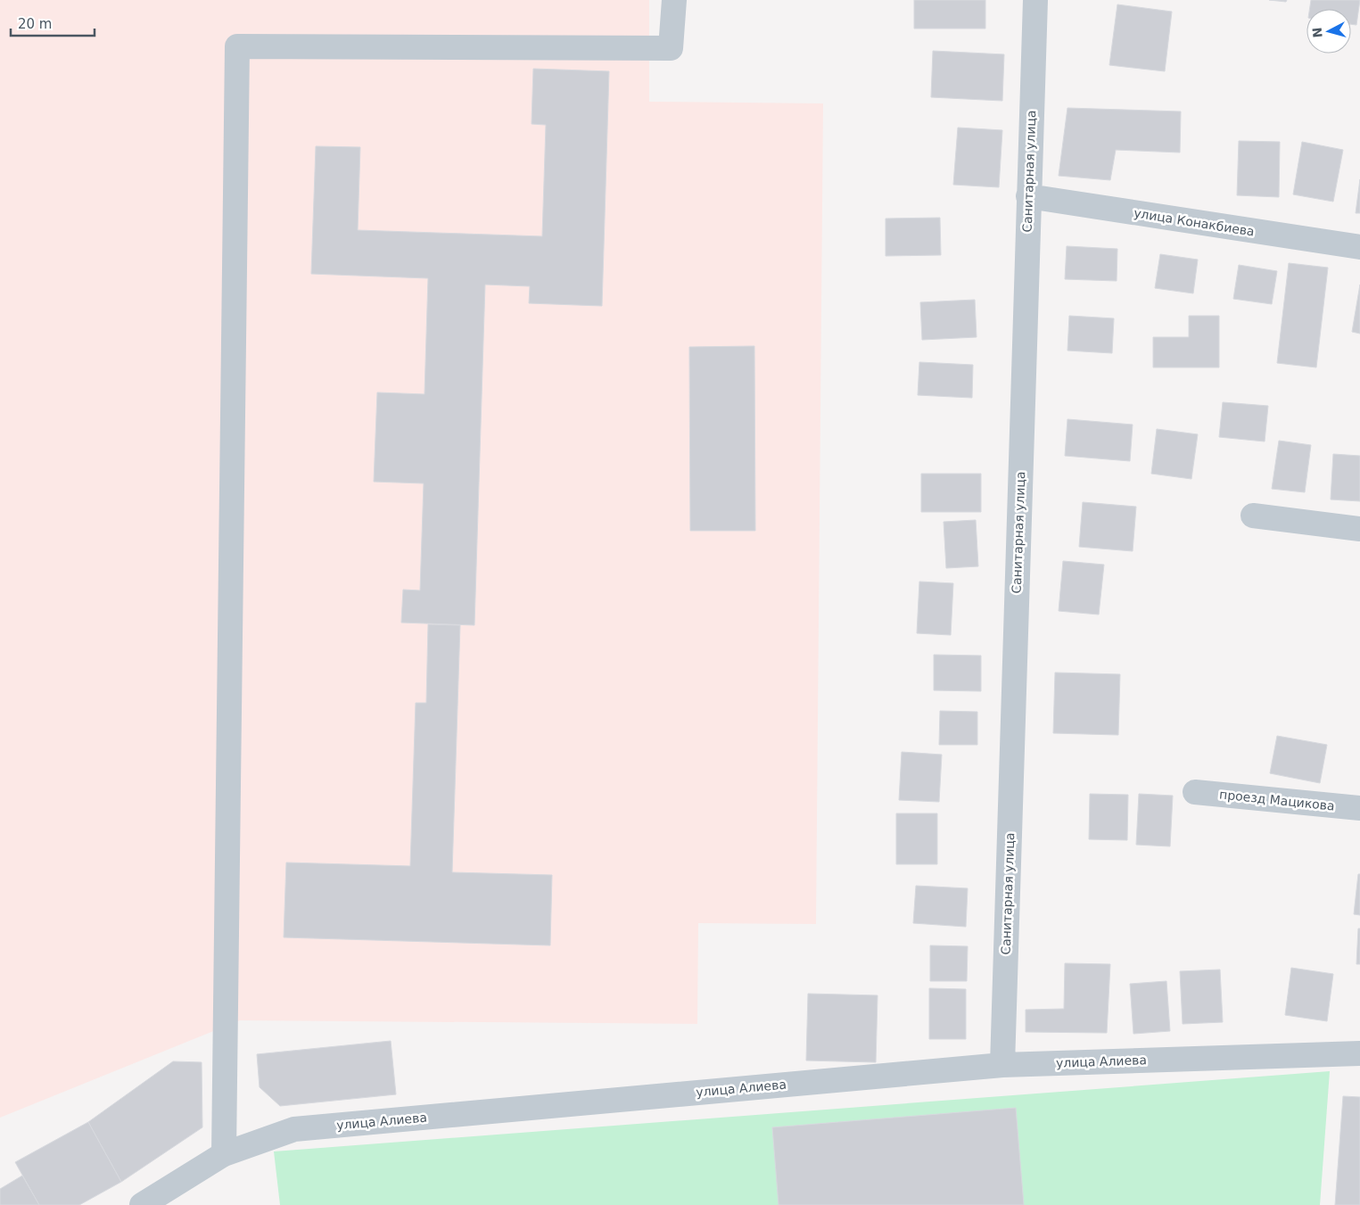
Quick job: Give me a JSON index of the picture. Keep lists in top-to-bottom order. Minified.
{"streets":{"street":["Санитарная улица","улица Конакбиева","проезд Мацикова","улица Алиева"]},"crossings":[["Санитарная улица","улица Конакбиева"],["Санитарная улица","улица Алиева"]],"scale_bar":"20 m","north":"left"}
